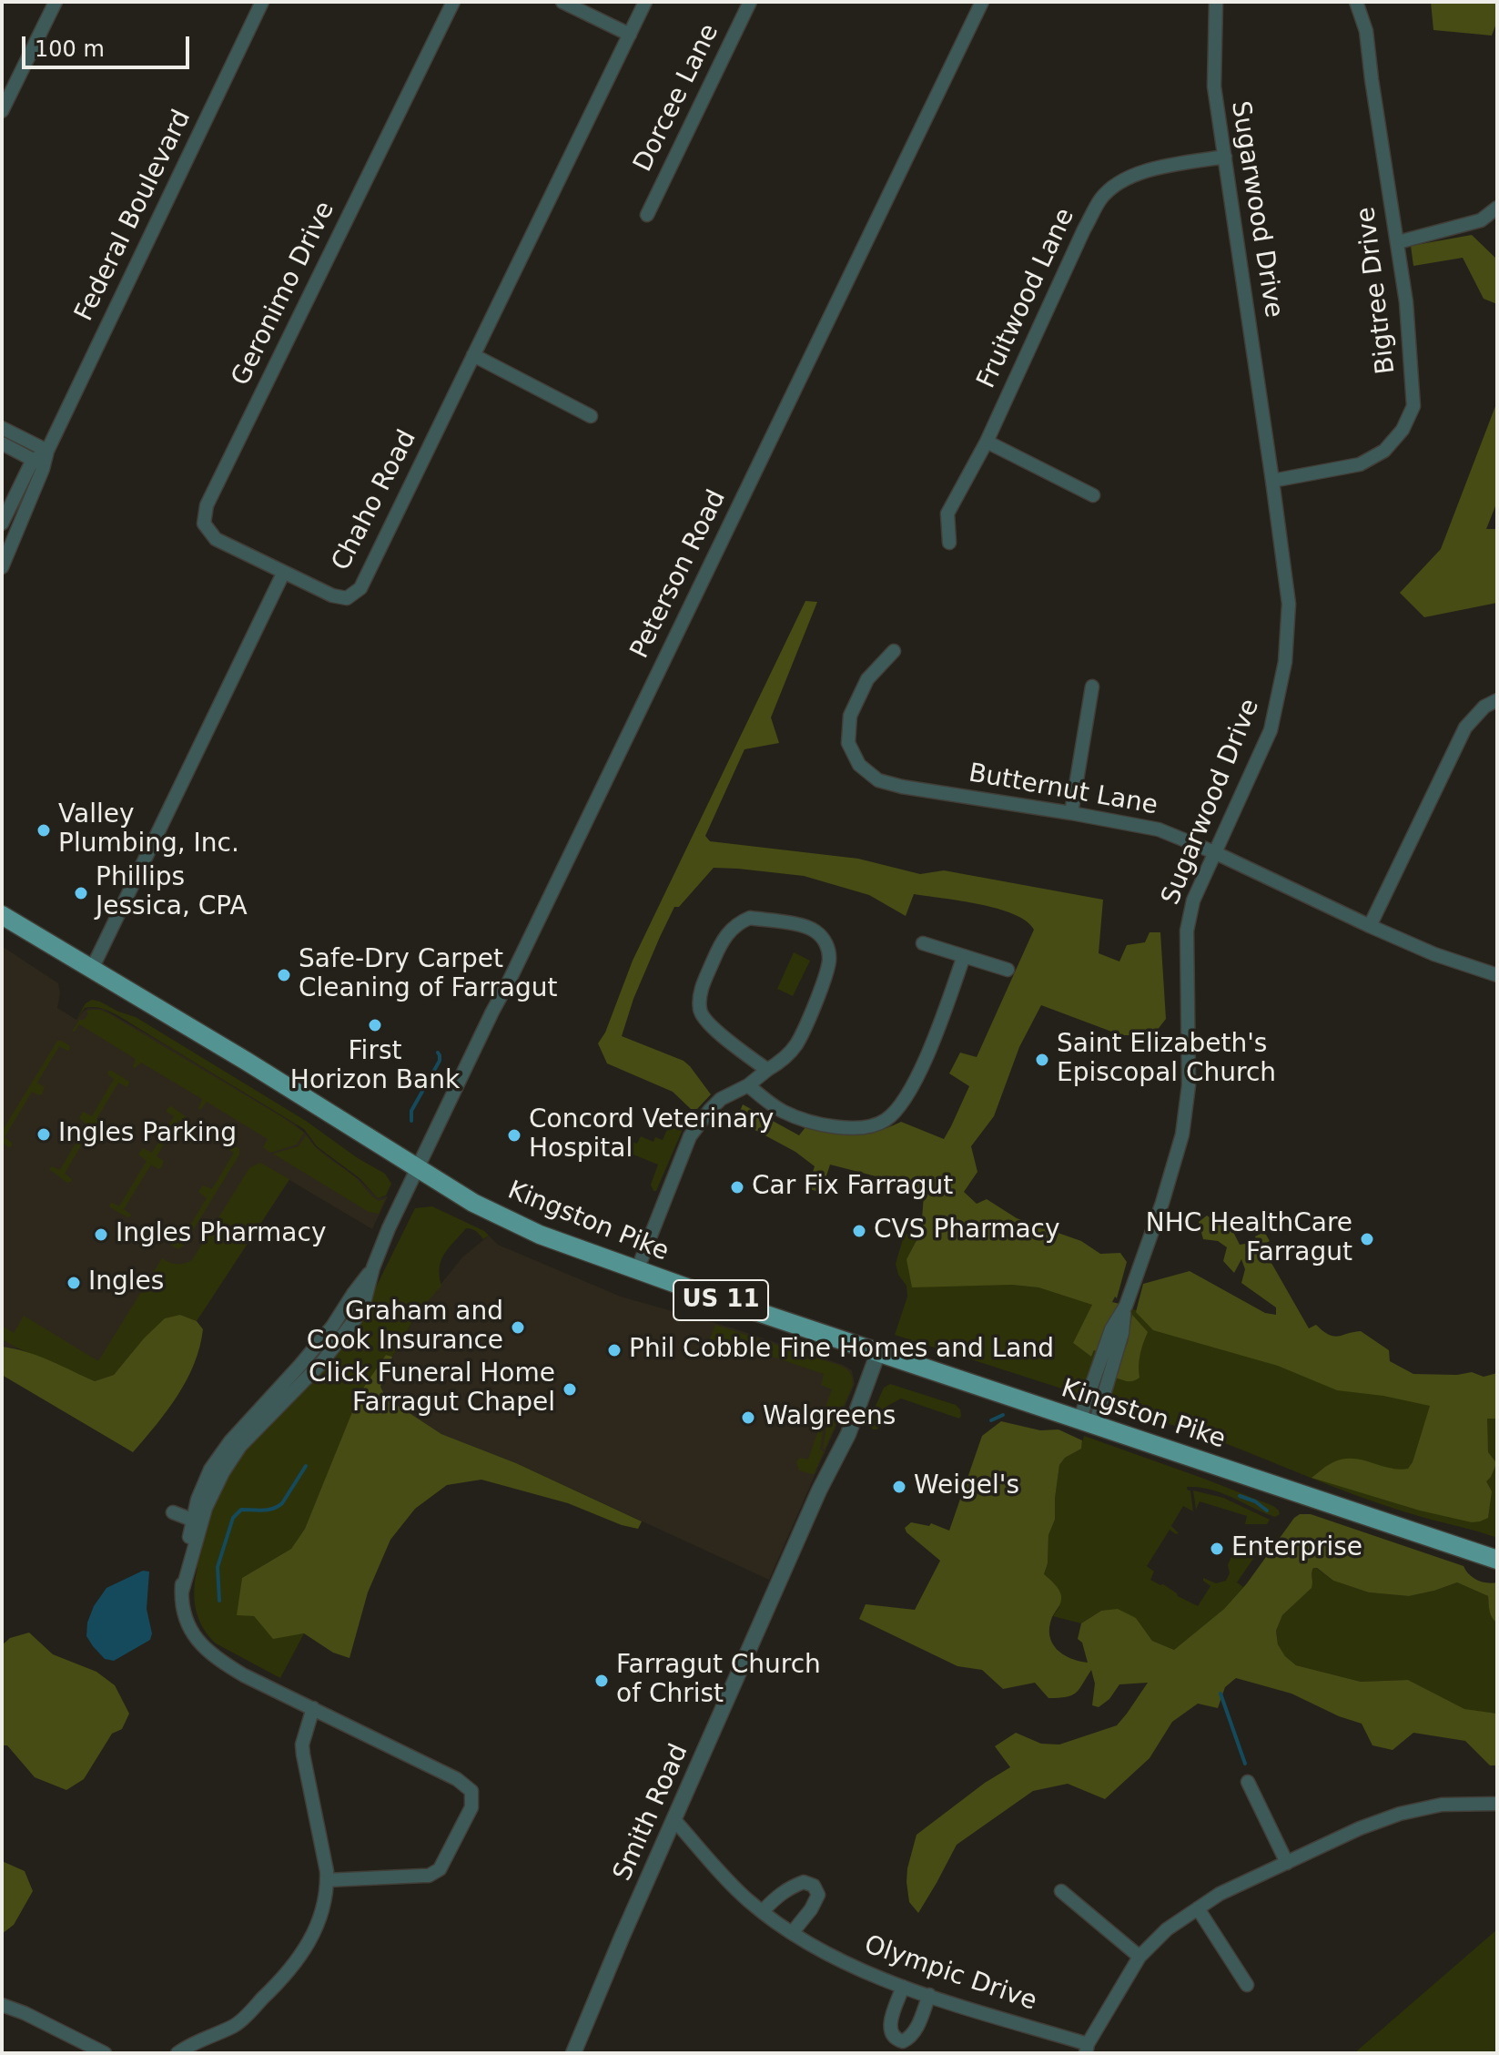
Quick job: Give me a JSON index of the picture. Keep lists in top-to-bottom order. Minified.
{"streets":{"main road":["Kingston Pike","US 11"],"street":["Dorcee Lane","Sugarwood Drive","Federal Boulevard","Bigtree Drive","Geronimo Drive","Fruitwood Lane","Chaho Road","Peterson Road","Butternut Lane","Smith Road","Olympic Drive"]},"crossings":[["Sugarwood Drive","Bigtree Drive"],["Sugarwood Drive","Fruitwood Lane"],["Sugarwood Drive","Butternut Lane"],["Sugarwood Drive","Kingston Pike"],["Geronimo Drive","Chaho Road"],["Peterson Road","Kingston Pike"],["Kingston Pike","Smith Road"],["Smith Road","Olympic Drive"]],"places":["Valley Plumbing, Inc.","Phillips Jessica, CPA","Safe-Dry Carpet Cleaning of Farragut","First Horizon Bank","Saint Elizabeth's Episcopal Church","Ingles Parking","Concord Veterinary Hospital","Car Fix Farragut","CVS Pharmacy","Ingles Pharmacy","NHC HealthCare Farragut","Ingles","Graham and Cook Insurance","Phil Cobble Fine Homes and Land","Click Funeral Home Farragut Chapel","Walgreens","Weigel's","Enterprise","Farragut Church of Christ"],"scale_bar":"100 m"}
